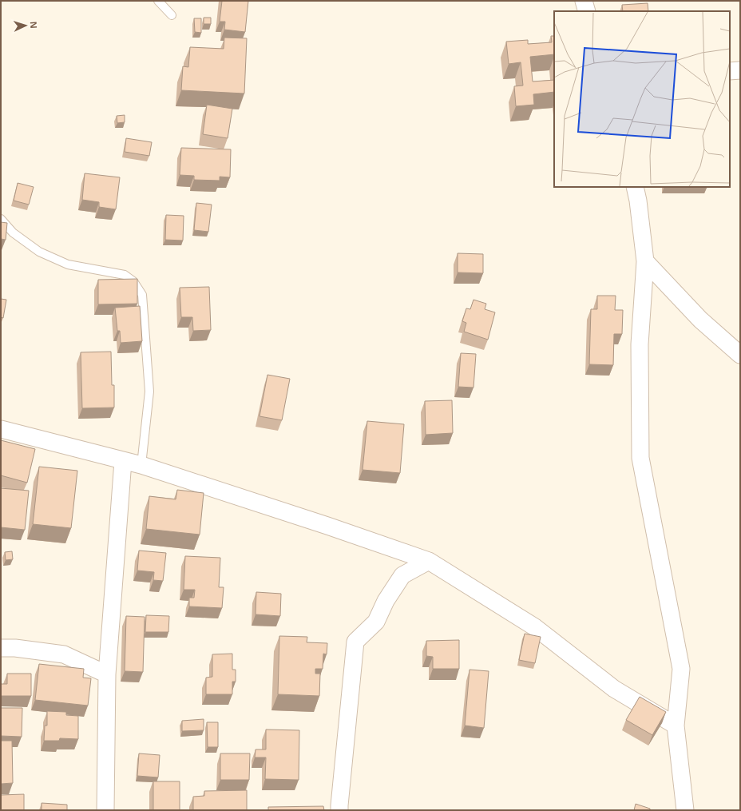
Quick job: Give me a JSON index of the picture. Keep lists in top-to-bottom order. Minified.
{"north":"right"}
